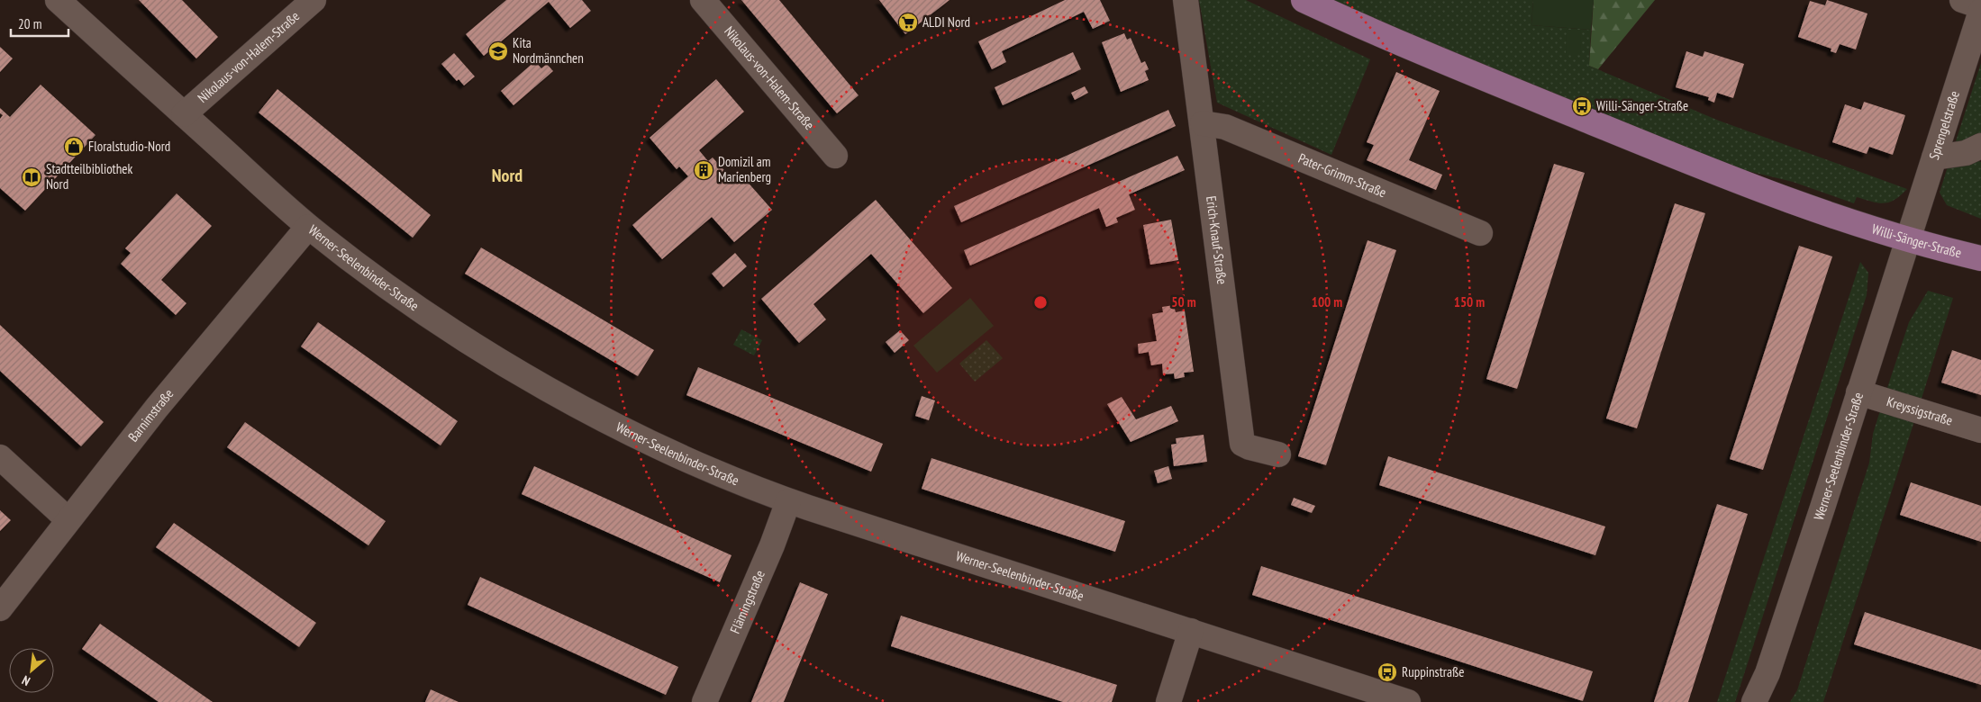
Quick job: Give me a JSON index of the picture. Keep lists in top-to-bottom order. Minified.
{"streets":{"main road":["Willi-Sänger-Straße"],"street":["Nikolaus-von-Halem-Straße","Sprengelstraße","Pater-Grimm-Straße","Erich-Knauf-Straße","Werner-Seelenbinder-Straße","Kreyssigstraße","Barnimstraße","Flämingstraße"]},"crossings":[["Nikolaus-von-Halem-Straße","Werner-Seelenbinder-Straße"],["Sprengelstraße","Willi-Sänger-Straße"],["Sprengelstraße","Werner-Seelenbinder-Straße"],["Pater-Grimm-Straße","Erich-Knauf-Straße"],["Willi-Sänger-Straße","Werner-Seelenbinder-Straße"],["Werner-Seelenbinder-Straße","Kreyssigstraße"],["Werner-Seelenbinder-Straße","Barnimstraße"],["Werner-Seelenbinder-Straße","Flämingstraße"]],"districts":["Nord"],"places":{"supermarket":["ALDI Nord"],"school or university":["Kita Nordmännchen"],"bus stop":["Willi-Sänger-Straße","Ruppinstraße"],"shop":["Floralstudio-Nord"],"building":["Domizil am Marienberg"],"library":["Stadtteilbibliothek Nord"]},"scale_bar":"20 m","north":"bottom left","rings":["50 m","100 m","150 m"]}
